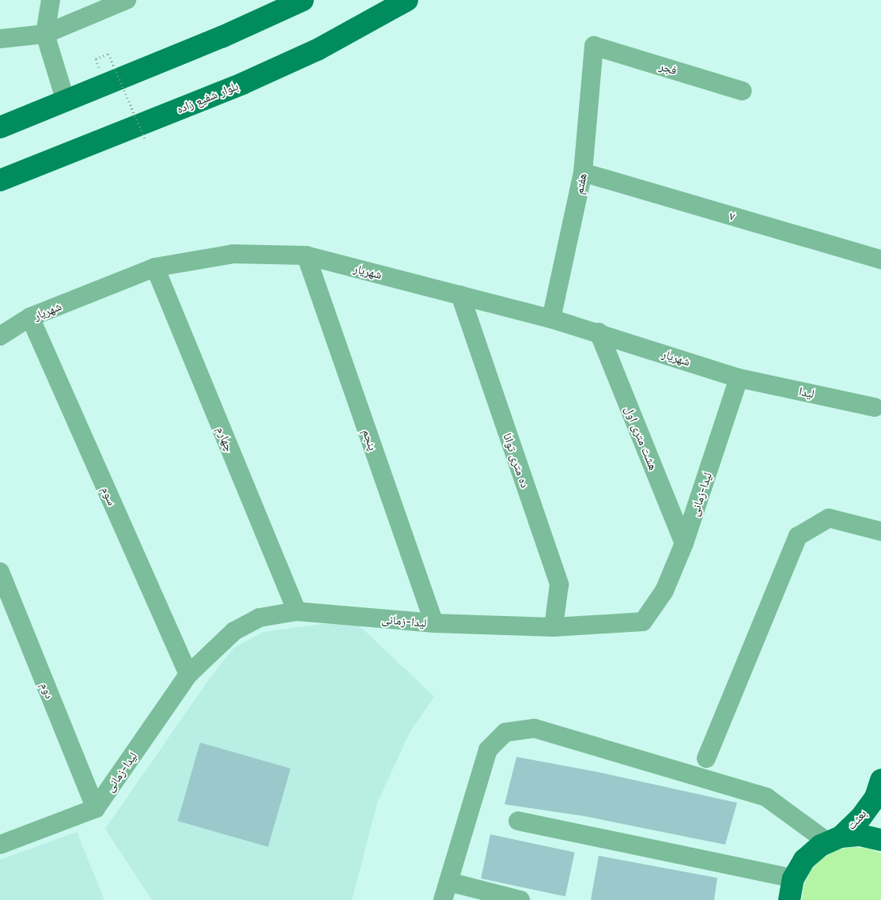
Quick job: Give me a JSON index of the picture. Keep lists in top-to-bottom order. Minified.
{"streets":{"main road":["بلوار شفیع زاده","بعثت"],"street":["فجر","هفتم","۷","شهریار","لیدا","هشت متری اول","چهارم","پنجم","ده متری توانا","لیدا-زمانی","سوم","دوم"]},"crossings":[["فجر","هفتم"],["هفتم","۷"],["هفتم","شهریار"],["شهریار","لیدا"],["شهریار","هشت متری اول"],["شهریار","چهارم"],["شهریار","پنجم"],["شهریار","ده متری توانا"],["شهریار","لیدا-زمانی"],["شهریار","سوم"],["لیدا","لیدا-زمانی"],["هشت متری اول","لیدا-زمانی"],["چهارم","لیدا-زمانی"],["پنجم","لیدا-زمانی"],["ده متری توانا","لیدا-زمانی"],["لیدا-زمانی","سوم"],["لیدا-زمانی","دوم"]]}
